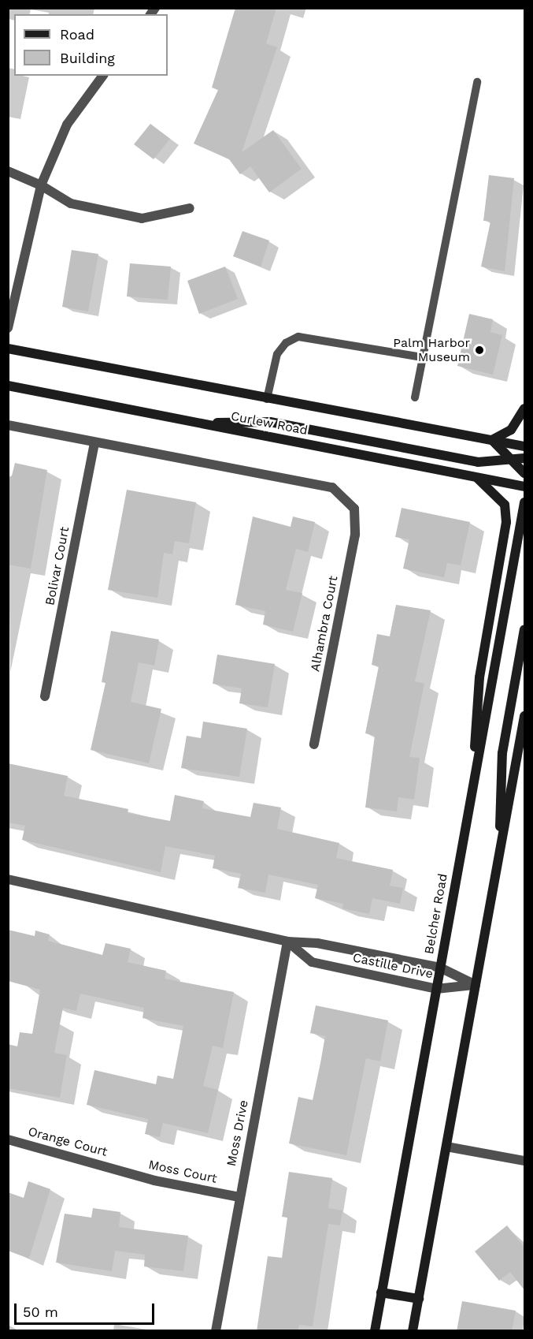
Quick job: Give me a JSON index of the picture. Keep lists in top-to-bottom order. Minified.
{"streets":{"main road":["Curlew Road","Belcher Road"],"street":["Bolivar Court","Alhambra Court","Castille Drive","Moss Drive","Orange Court","Moss Court"]},"crossings":[["Bolivar Court","Alhambra Court"],["Belcher Road","Castille Drive"],["Castille Drive","Moss Drive"],["Moss Drive","Moss Court"],["Orange Court","Moss Court"]],"places":["Palm Harbor Museum"],"legend":["Road","Building"],"scale_bar":"50 m"}
